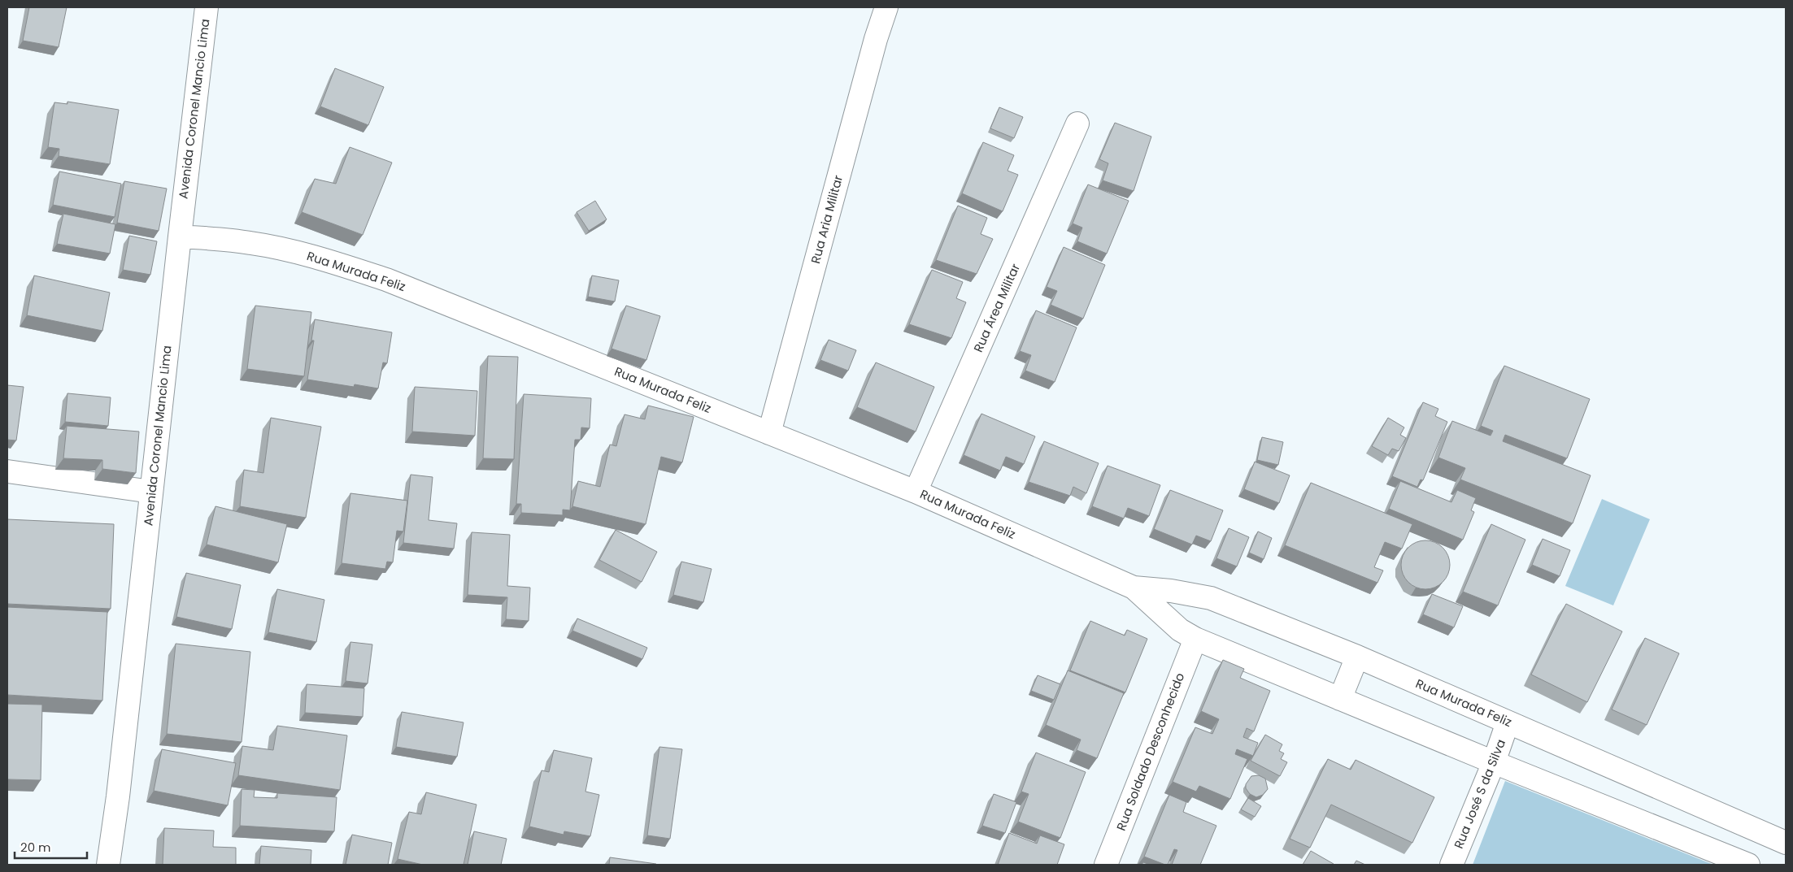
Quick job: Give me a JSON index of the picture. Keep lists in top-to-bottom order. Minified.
{"streets":{"street":["Avenida Coronel Mancio Lima","Rua Aria Militar","Rua Murada Feliz","Rua Área Militar","Rua Soldado Desconhecido","Rua José S da Silva"]},"crossings":[["Avenida Coronel Mancio Lima","Rua Murada Feliz"],["Rua Aria Militar","Rua Murada Feliz"],["Rua Murada Feliz","Rua Área Militar"],["Rua Murada Feliz","Rua Soldado Desconhecido"],["Rua Murada Feliz","Rua José S da Silva"]],"scale_bar":"20 m"}
